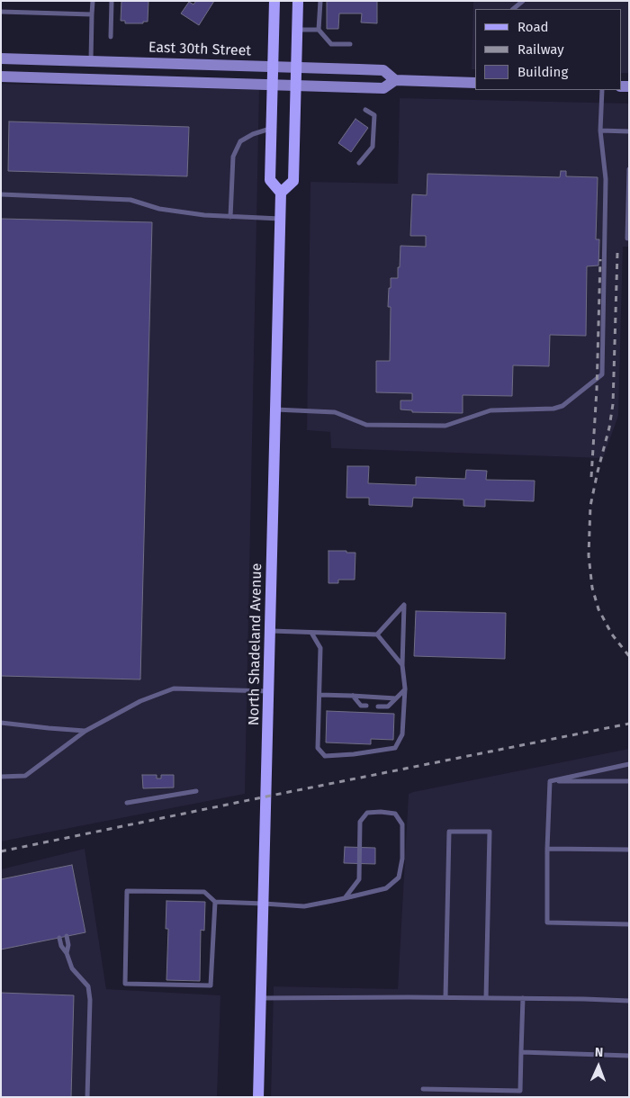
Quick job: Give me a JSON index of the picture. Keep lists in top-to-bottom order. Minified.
{"streets":{"main road":["East 30th Street","North Shadeland Avenue"]},"legend":["Road","Railway","Building"],"north":"top"}
